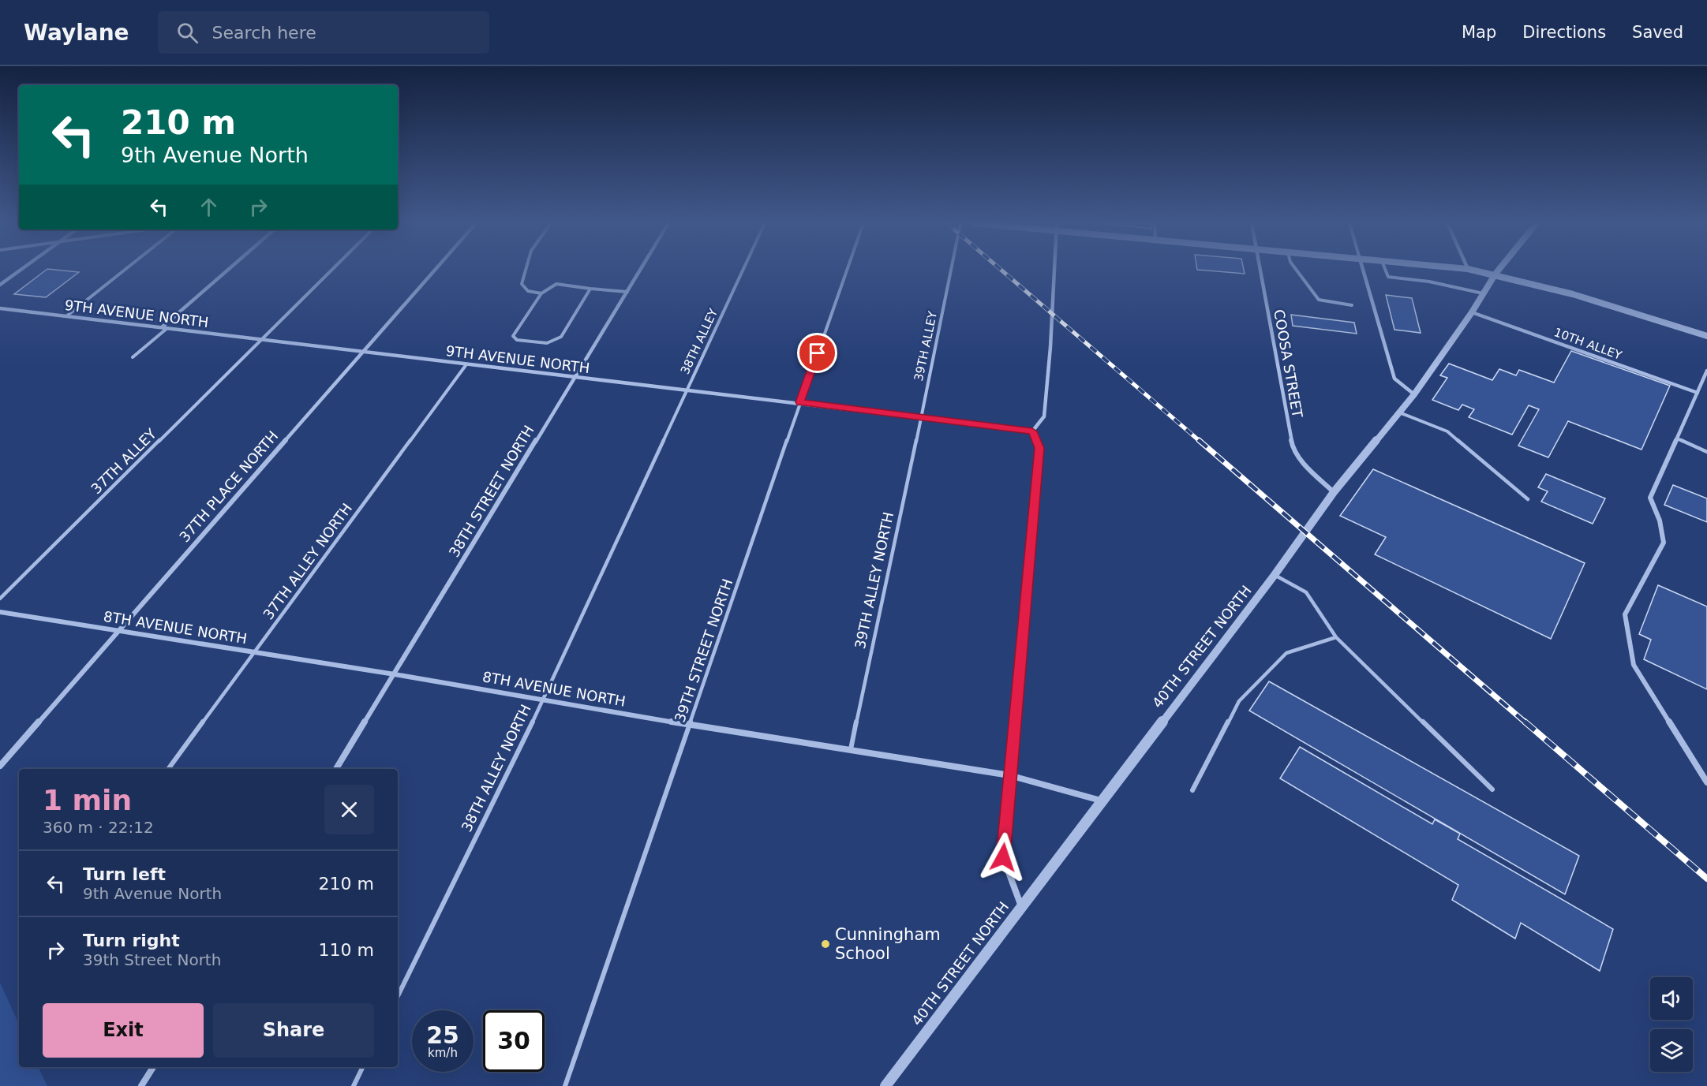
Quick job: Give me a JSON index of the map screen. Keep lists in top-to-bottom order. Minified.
{"streets":{"street":["9TH AVENUE NORTH","10TH ALLEY","COOSA STREET","37TH PLACE NORTH","38TH STREET NORTH","8TH AVENUE NORTH","40TH STREET NORTH"],"lane":["38TH ALLEY","39TH ALLEY","37TH ALLEY","37TH ALLEY NORTH","39TH ALLEY NORTH","39TH STREET NORTH","38TH ALLEY NORTH"]},"crossings":[["9TH AVENUE NORTH","38TH ALLEY"],["9TH AVENUE NORTH","39TH ALLEY"],["9TH AVENUE NORTH","37TH ALLEY"],["9TH AVENUE NORTH","37TH PLACE NORTH"],["9TH AVENUE NORTH","38TH STREET NORTH"],["9TH AVENUE NORTH","37TH ALLEY NORTH"],["9TH AVENUE NORTH","39TH ALLEY NORTH"],["9TH AVENUE NORTH","39TH STREET NORTH"],["9TH AVENUE NORTH","38TH ALLEY NORTH"],["38TH ALLEY","38TH ALLEY NORTH"],["10TH ALLEY","40TH STREET NORTH"],["39TH ALLEY","39TH ALLEY NORTH"],["COOSA STREET","40TH STREET NORTH"],["37TH PLACE NORTH","8TH AVENUE NORTH"],["38TH STREET NORTH","8TH AVENUE NORTH"],["37TH ALLEY NORTH","8TH AVENUE NORTH"],["39TH ALLEY NORTH","8TH AVENUE NORTH"],["8TH AVENUE NORTH","40TH STREET NORTH"],["8TH AVENUE NORTH","39TH STREET NORTH"],["8TH AVENUE NORTH","38TH ALLEY NORTH"]],"places":["Cunningham School"],"page":{"header":"Waylane","search":"Search here","nav":["Map","Directions","Saved"],"turn":["210 m","9th Avenue North"],"heading":["1 min","360 m · 22:12"],"list":[{"name":"Turn left","note":"9th Avenue North","value":"210 m"},{"name":"Turn right","note":"39th Street North","value":"110 m"}],"buttons":["Exit","Share"],"speed":"25 km/h","limit":"30"}}
